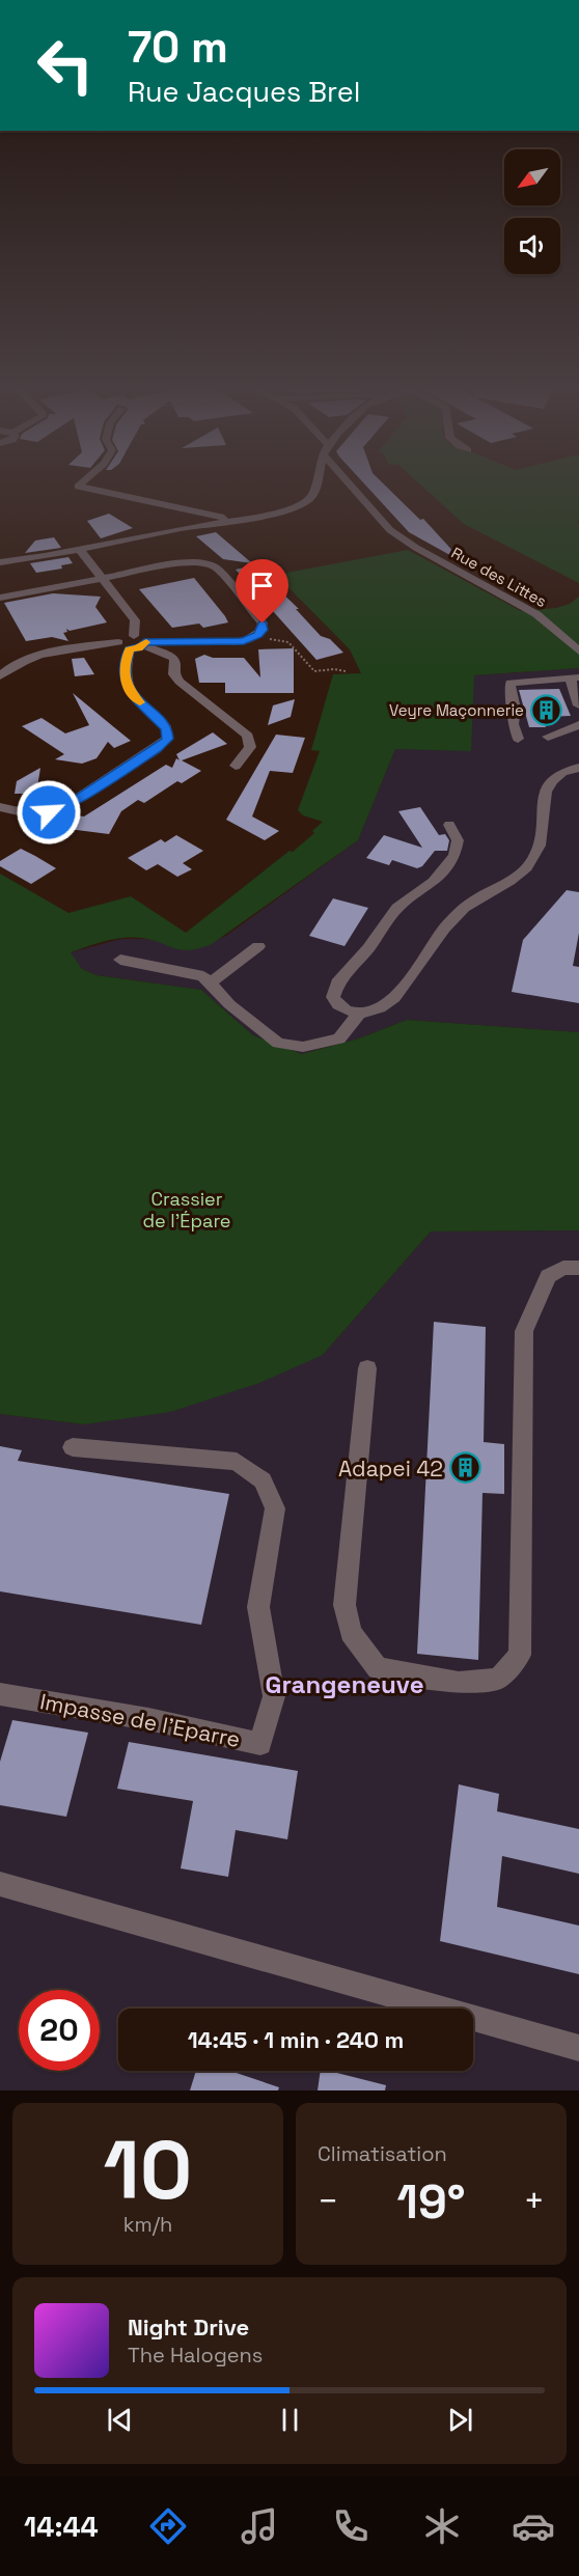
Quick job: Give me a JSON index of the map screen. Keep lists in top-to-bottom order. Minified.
{"streets":{"street":["Rue des Littes","Impasse de l'Eparre"]},"districts":["Grangeneuve"],"parks":["Crassier de l'Épare"],"places":{"building":["Veyre Maçonnerie","Adapei 42"]},"north":"bottom left","page":{"turn":["70 m","Rue Jacques Brel"],"limit":"20","trip":"14:45 · 1 min · 240 m","tile":[["10","km/h"],"Climatisation"],"heat":["−","19°","+"],"song":["Night Drive","The Halogens"],"tabs":"14:44"}}
